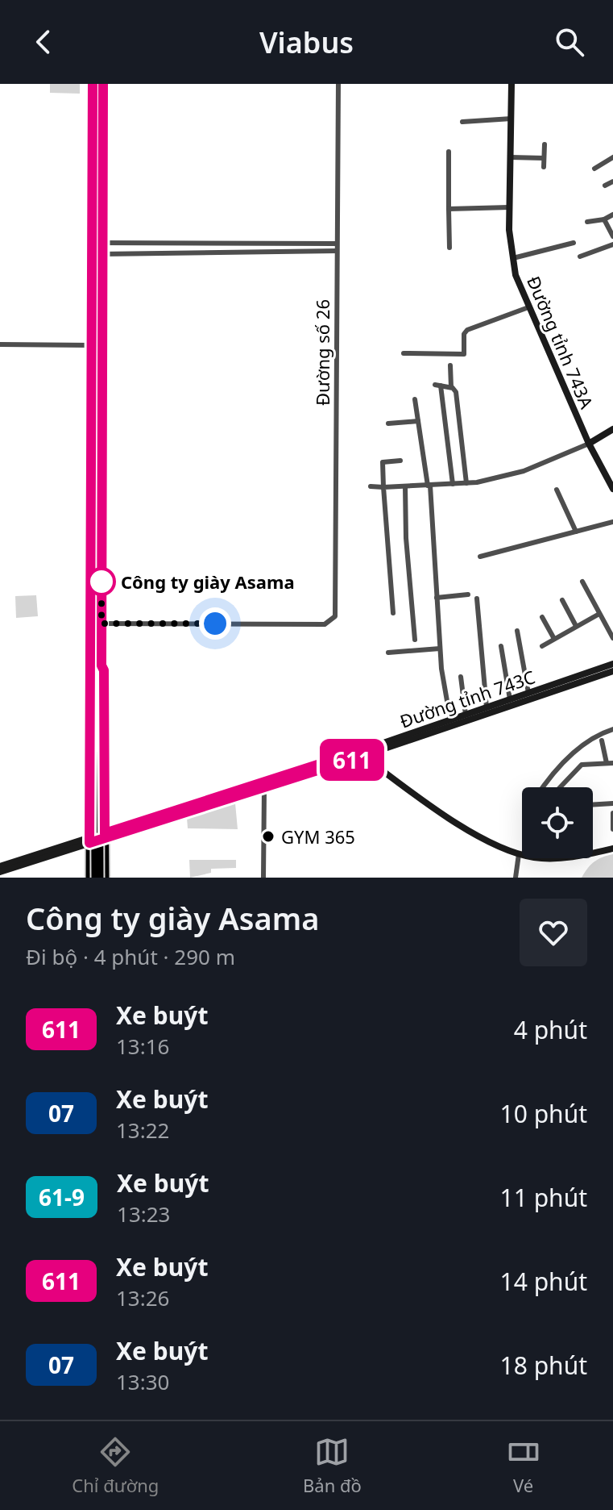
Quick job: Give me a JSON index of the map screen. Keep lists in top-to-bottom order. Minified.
{"streets":{"main road":["Đường tỉnh 743A","Đường tỉnh 743C"],"street":["Đường số 26"]},"places":["Công ty giày Asama","GYM 365"],"lines":["bus line 611"],"page":{"header":"Viabus","on_map":"611","heading":["Công ty giày Asama","Đi bộ · 4 phút · 290 m"],"list":[{"mark":"611","name":"Xe buýt","note":"13:16","value":"4 phút"},{"mark":"07","name":"Xe buýt","note":"13:22","value":"10 phút"},{"mark":"61-9","name":"Xe buýt","note":"13:23","value":"11 phút"},{"mark":"611","name":"Xe buýt","note":"13:26","value":"14 phút"},{"mark":"07","name":"Xe buýt","note":"13:30","value":"18 phút"}],"tabs":["Chỉ đường","Bản đồ","Vé"]}}
